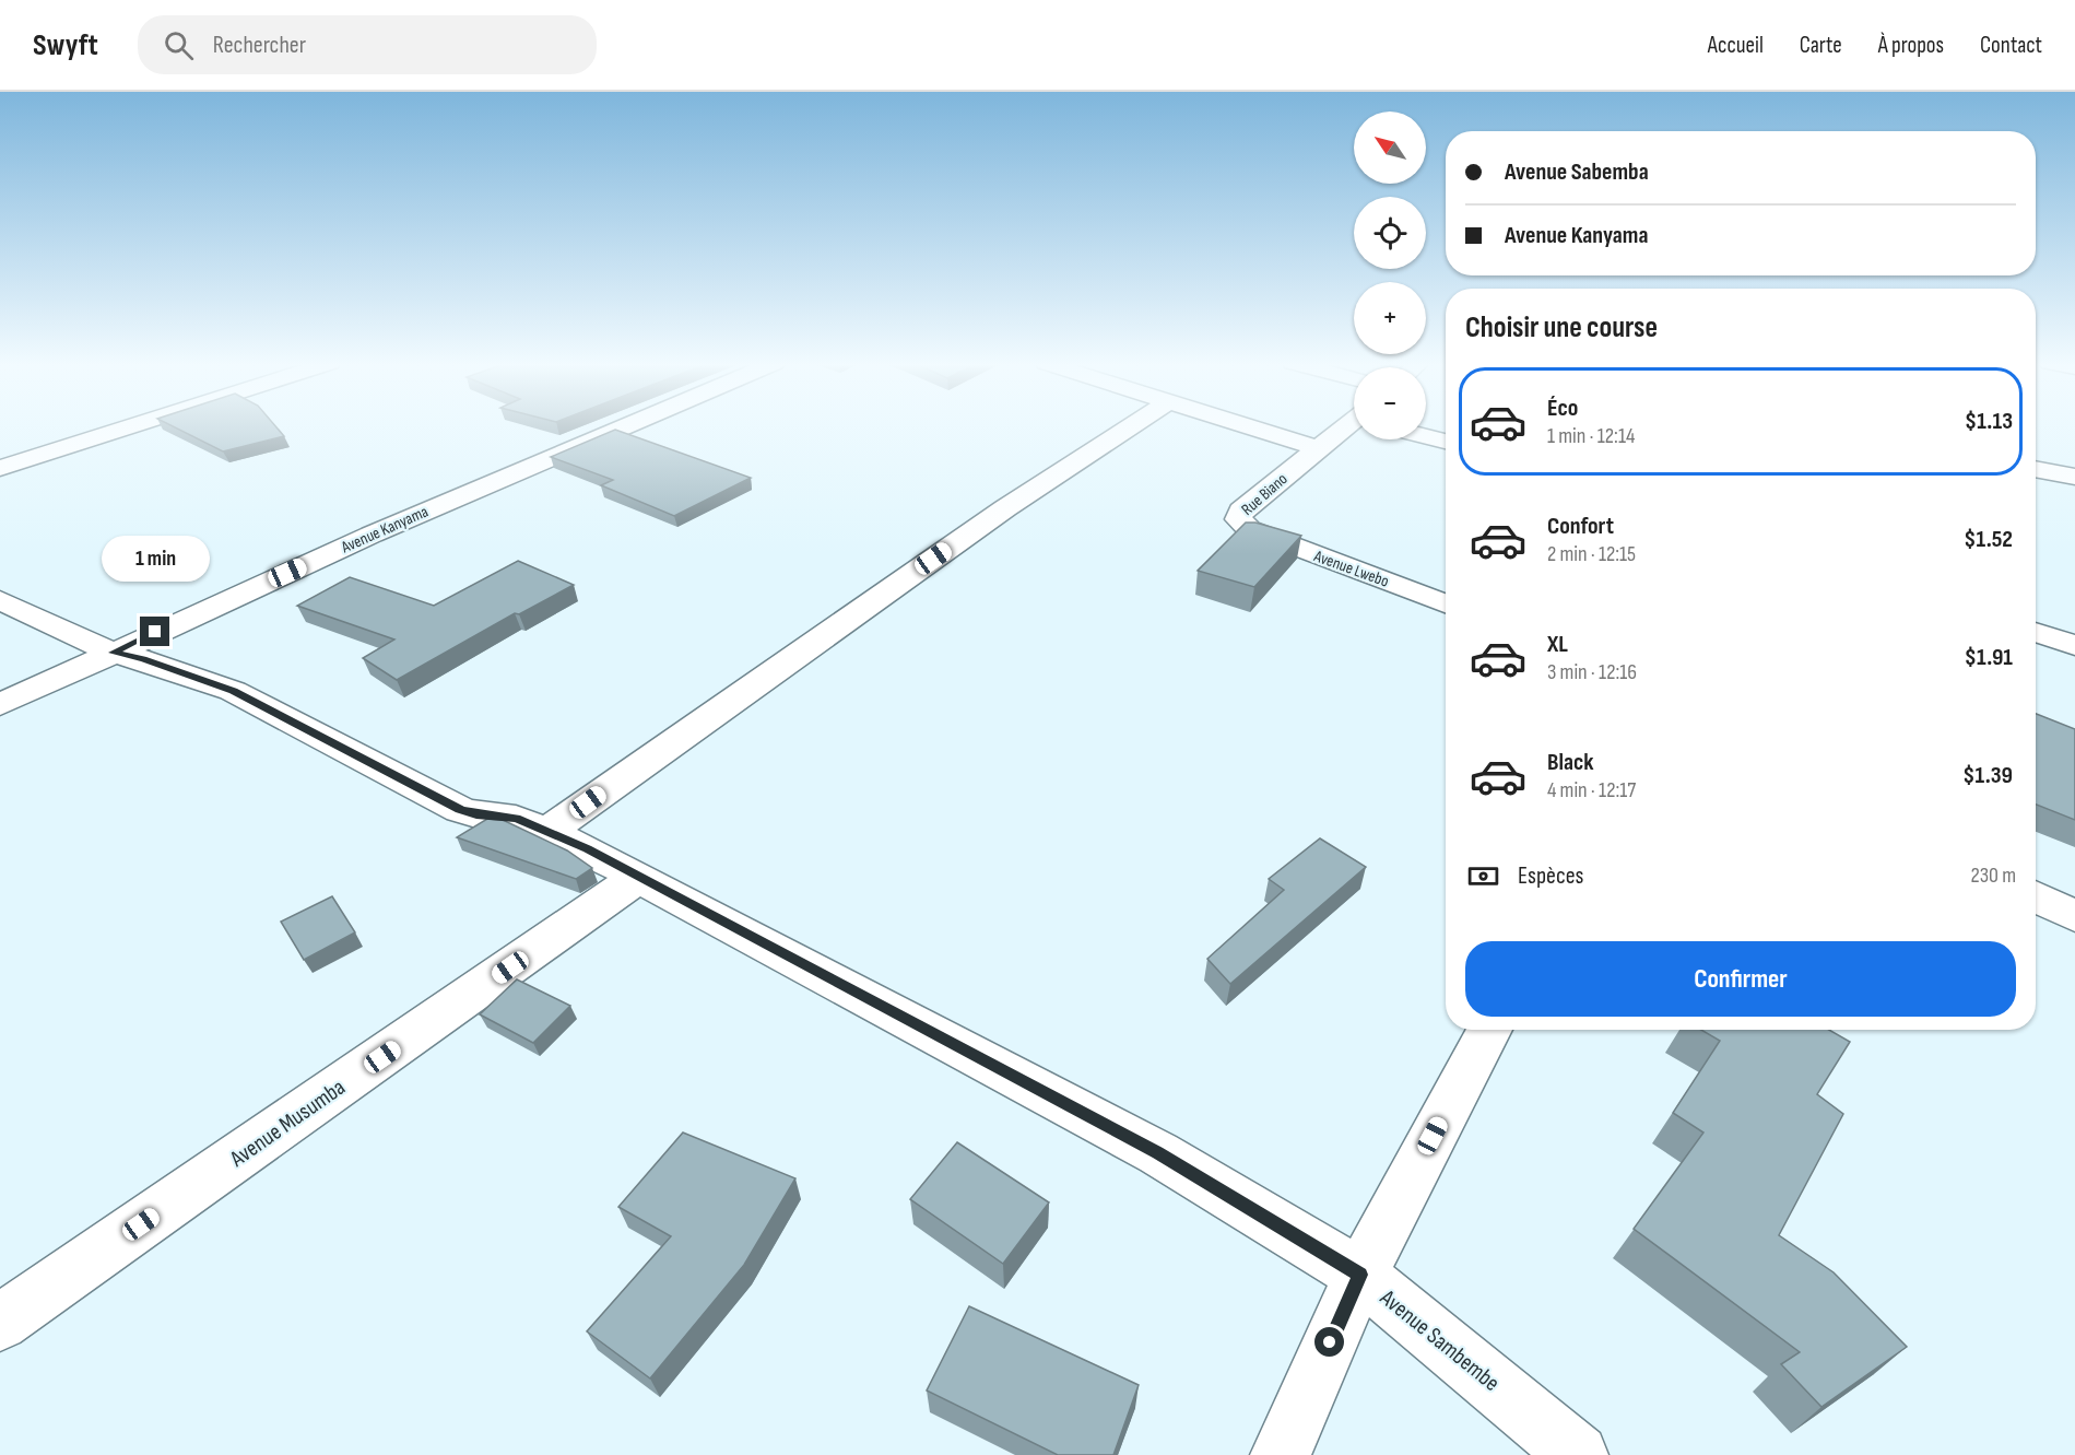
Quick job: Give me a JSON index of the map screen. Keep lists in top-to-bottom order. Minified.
{"streets":{"street":["Rue Biano","Avenue Kanyama","Avenue Lwebo","Avenue Musumba","Avenue Sambembe"]},"crossings":[["Rue Biano","Avenue Lwebo"],["Avenue Kanyama","Avenue Sambembe"],["Avenue Musumba","Avenue Sambembe"]],"north":"top left","page":{"header":"Swyft","search":"Rechercher","nav":["Accueil","Carte","À propos","Contact"],"map_buttons":["+","−"],"banner":["Avenue Sabemba","Avenue Kanyama"],"heading":"Choisir une course","list":[{"name":"Éco","note":"1 min · 12:14","value":"$1.13"},{"name":"Confort","note":"2 min · 12:15","value":"$1.52"},{"name":"XL","note":"3 min · 12:16","value":"$1.91"},{"name":"Black","note":"4 min · 12:17","value":"$1.39"}],"bubble":"1 min","pay":["Espèces","230 m"],"buttons":"Confirmer"}}
